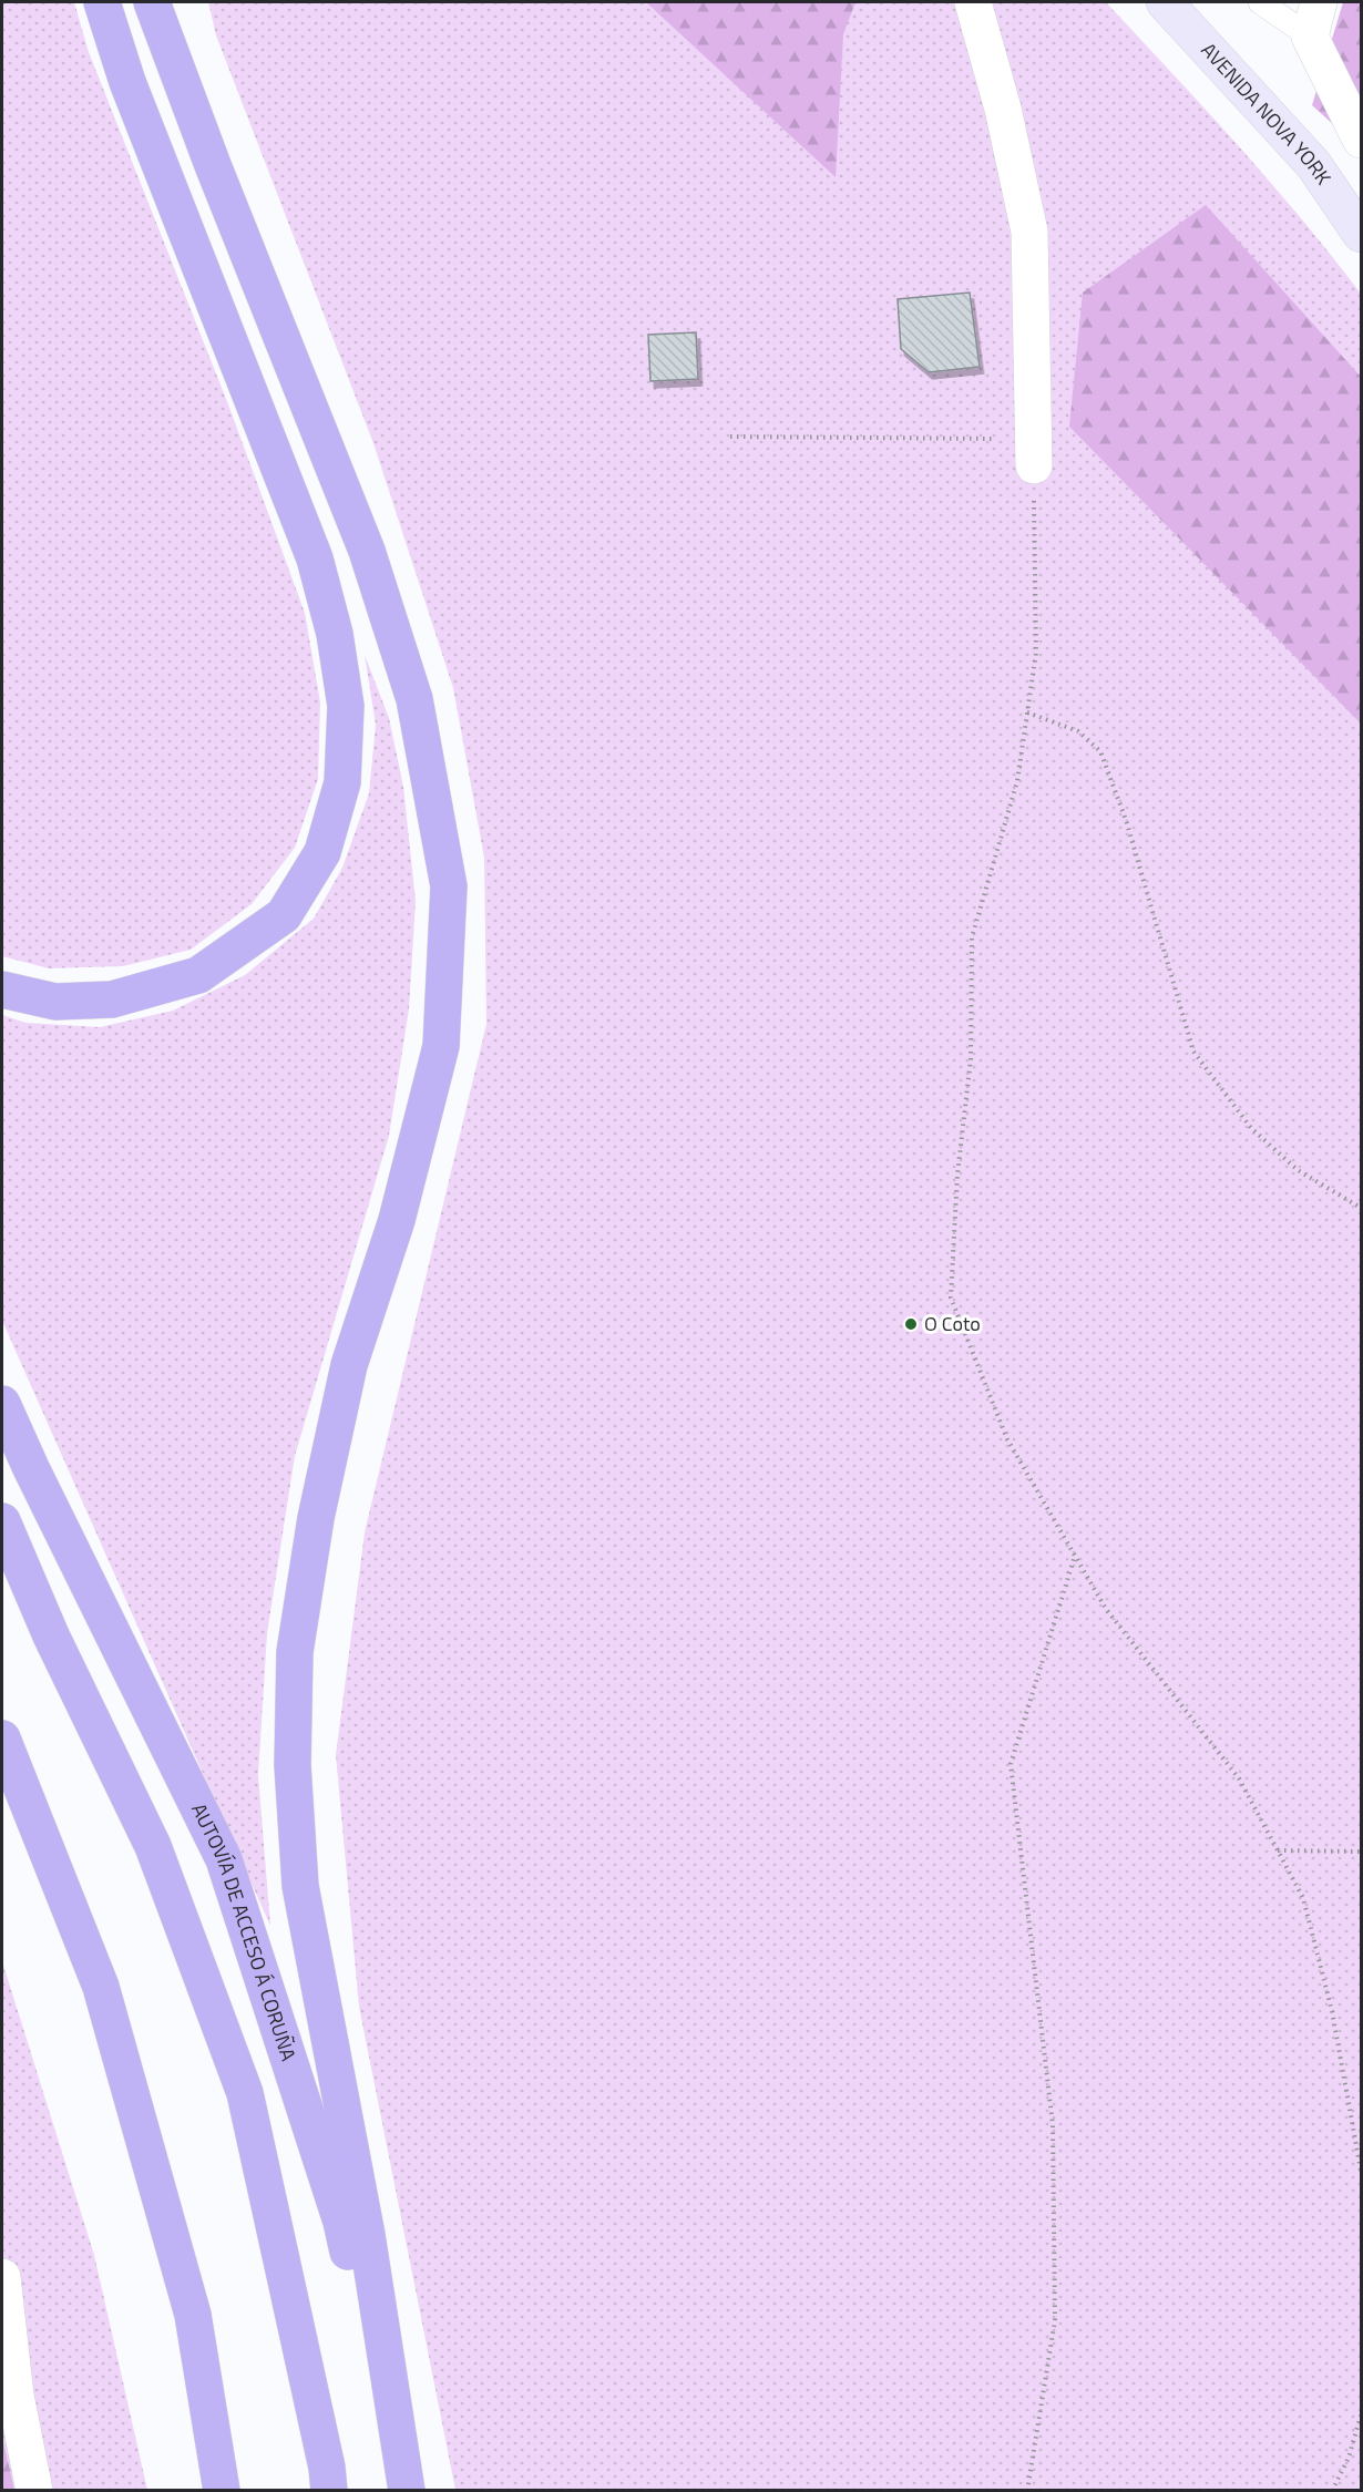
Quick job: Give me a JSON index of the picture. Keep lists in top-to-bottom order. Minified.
{"streets":{"highway":["AUTOVÍA DE ACCESO Á CORUÑA"],"street":["AVENIDA NOVA YORK"]},"places":["O Coto"]}
